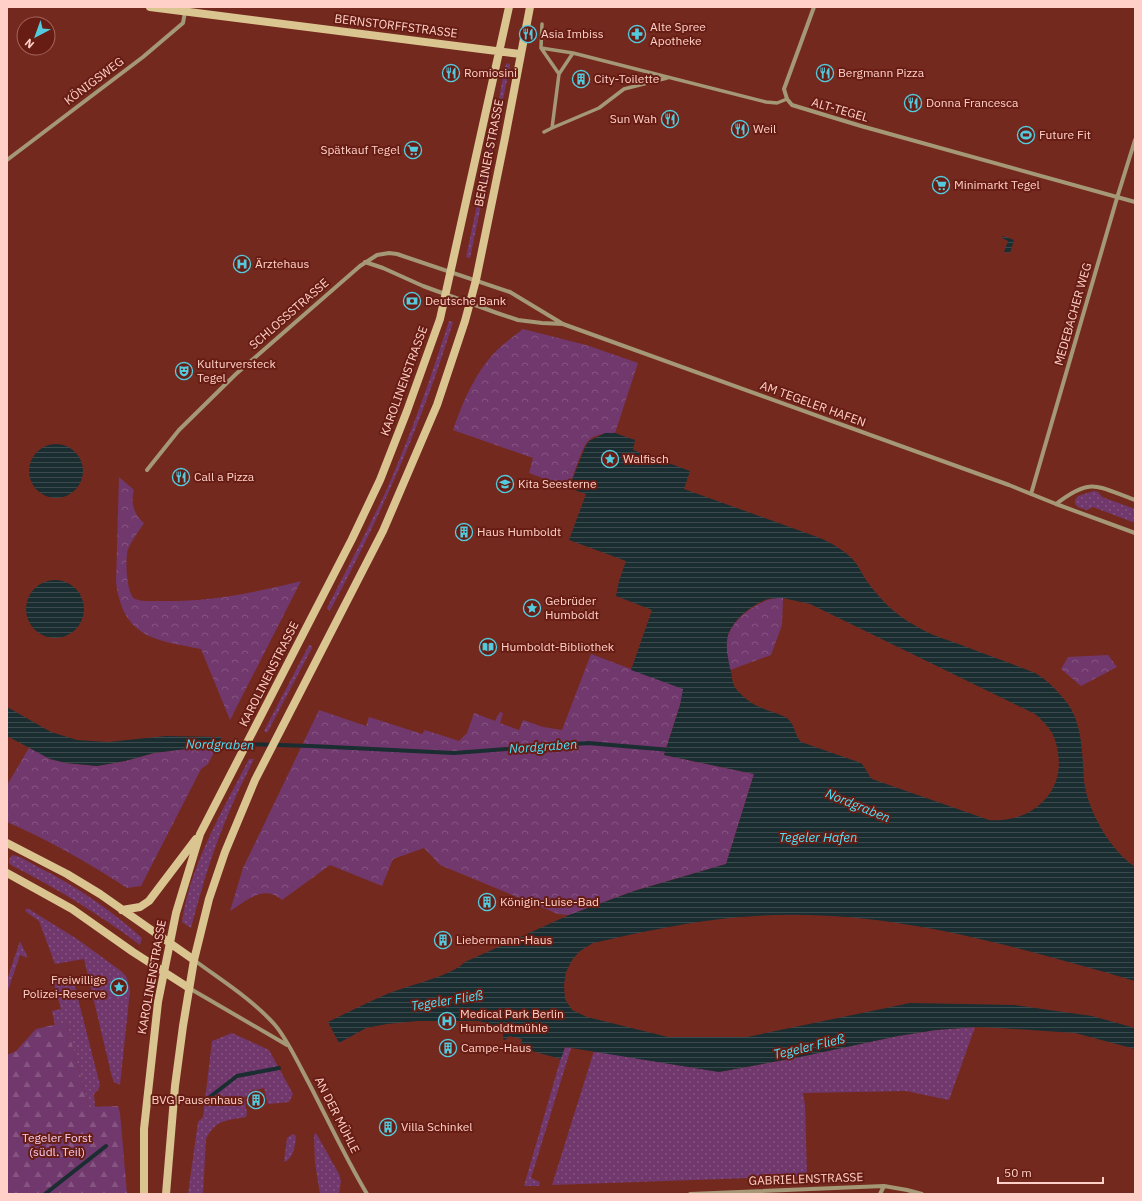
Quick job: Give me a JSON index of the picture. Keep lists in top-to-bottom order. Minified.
{"streets":{"main road":["BERNSTORFFSTRASSE","BERLINER STRASSE","KAROLINENSTRASSE"],"street":["KÖNIGSWEG","ALT-TEGEL","SCHLOSSSTRASSE","MEDEBACHER WEG","AM TEGELER HAFEN","AN DER MÜHLE","GABRIELENSTRASSE"]},"crossings":[["BERNSTORFFSTRASSE","KÖNIGSWEG"],["BERNSTORFFSTRASSE","BERLINER STRASSE"],["ALT-TEGEL","MEDEBACHER WEG"],["BERLINER STRASSE","SCHLOSSSTRASSE"],["BERLINER STRASSE","KAROLINENSTRASSE"],["BERLINER STRASSE","AM TEGELER HAFEN"],["SCHLOSSSTRASSE","AM TEGELER HAFEN"],["MEDEBACHER WEG","AM TEGELER HAFEN"]],"water":["Nordgraben","Tegeler Hafen","Tegeler Fließ"],"parks":["Tegeler Forst (südl. Teil)"],"places":{"restaurant":["Asia Imbiss","Romiosini","Bergmann Pizza","Donna Francesca","Sun Wah","Weil","Call a Pizza"],"pharmacy":["Alte Spree Apotheke"],"building":["City-Toilette","Haus Humboldt","Königin-Luise-Bad","Liebermann-Haus","Campe-Haus","BVG Pausenhaus","Villa Schinkel"],"sports":["Future Fit"],"supermarket":["Spätkauf Tegel","Minimarkt Tegel"],"hospital":["Ärztehaus","Medical Park Berlin Humboldtmühle"],"bank":["Deutsche Bank"],"theatre":["Kulturversteck Tegel"],"place":["Walfisch","Gebrüder Humboldt","Freiwillige Polizei-Reserve"],"school or university":["Kita Seesterne"],"library":["Humboldt-Bibliothek"]},"scale_bar":"50 m","north":"bottom left"}
